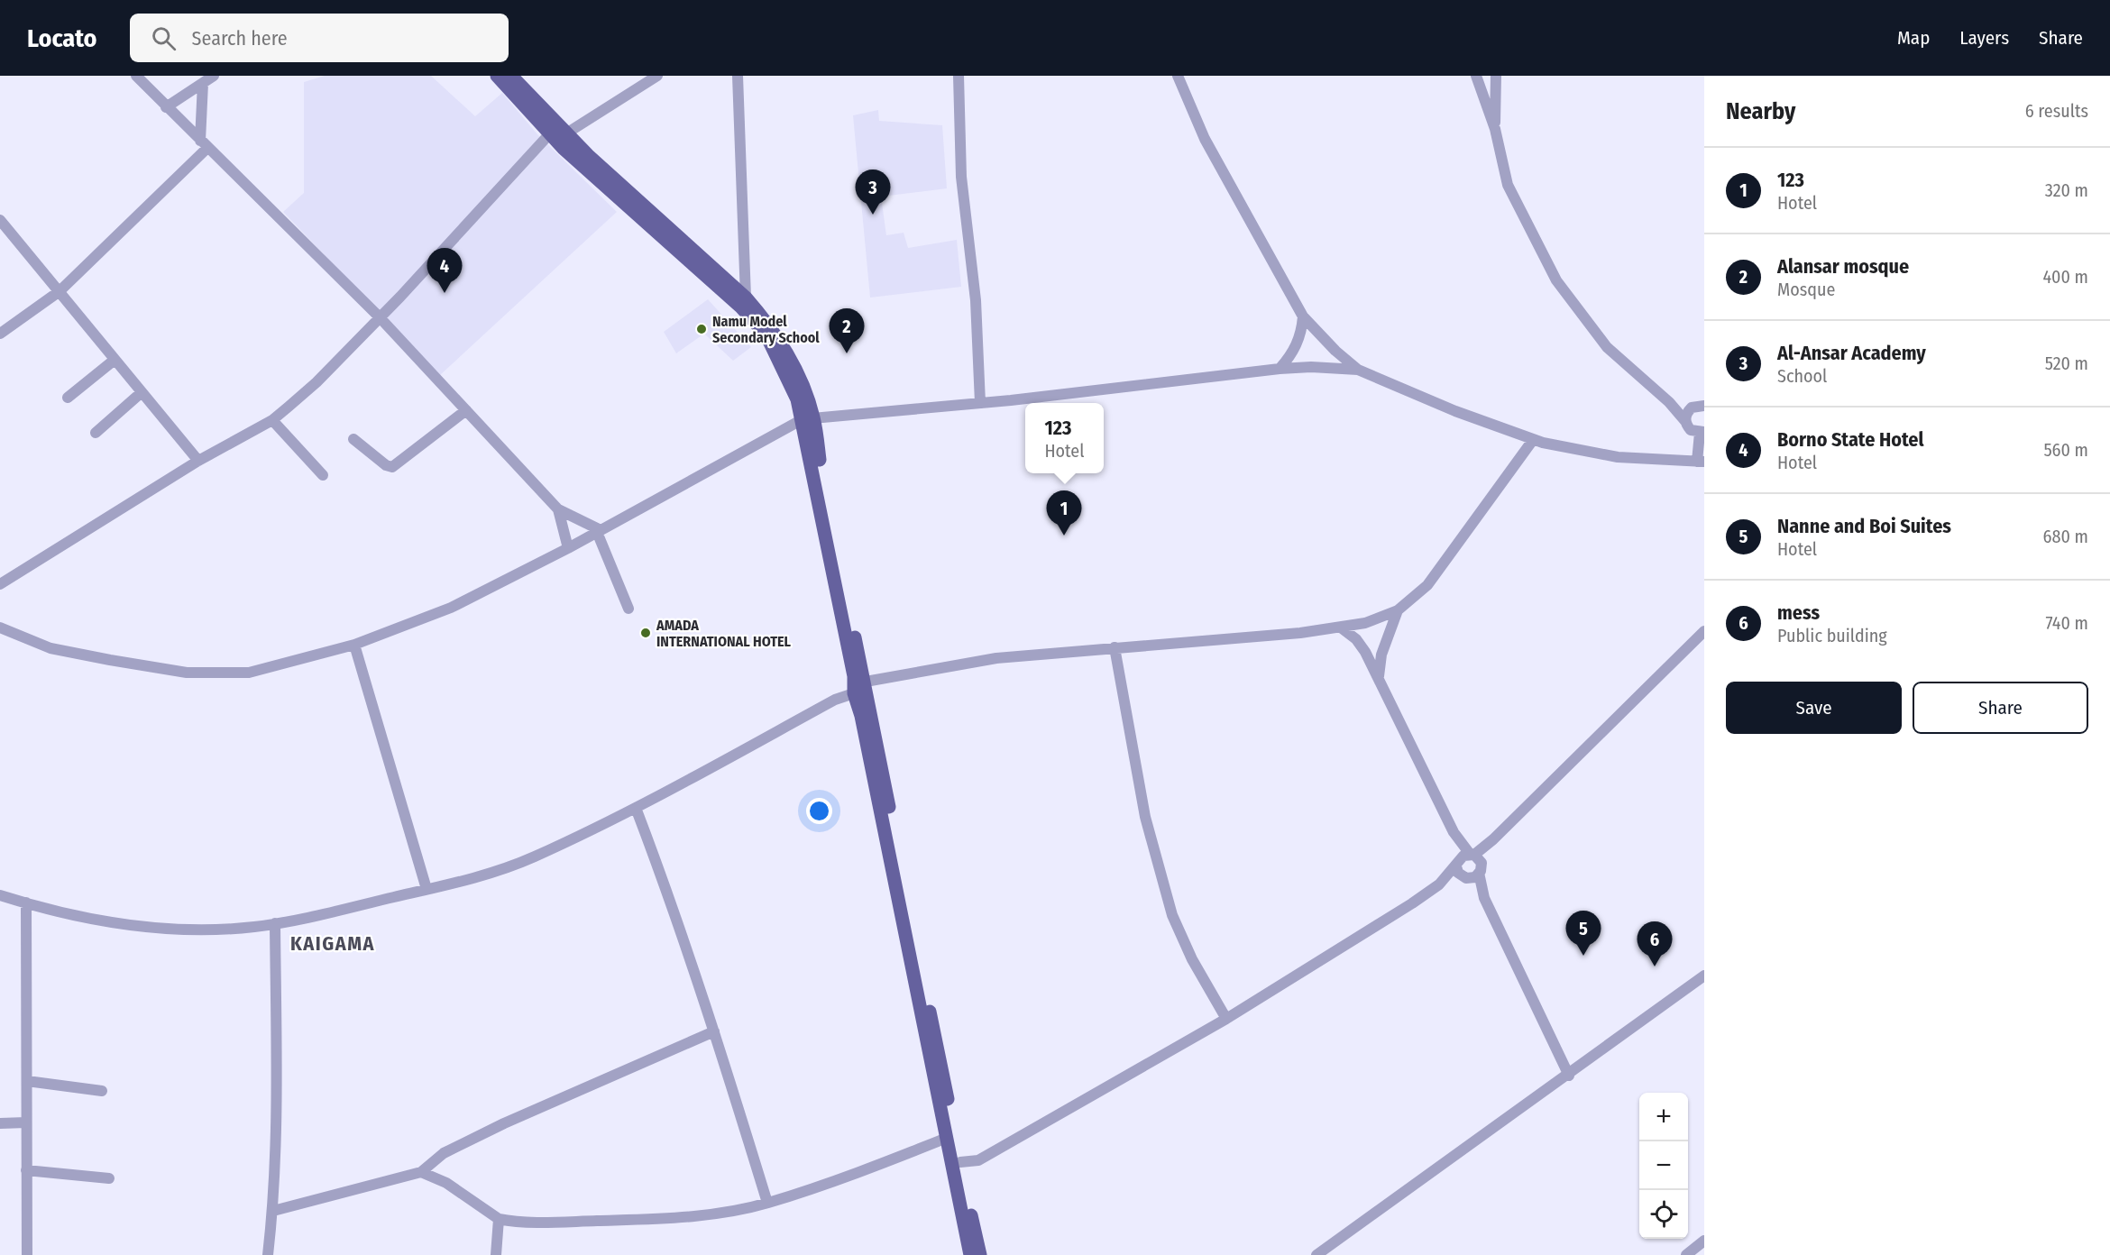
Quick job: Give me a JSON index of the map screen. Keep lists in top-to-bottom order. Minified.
{"districts":["KAIGAMA"],"places":["Namu Model Secondary School","AMADA INTERNATIONAL HOTEL"],"page":{"header":"Locato","search":"Search here","nav":["Map","Layers","Share"],"heading":["Nearby","6 results"],"list":[{"mark":"1","name":"123","note":"Hotel","value":"320 m"},{"mark":"2","name":"Alansar mosque","note":"Mosque","value":"400 m"},{"mark":"3","name":"Al-Ansar Academy","note":"School","value":"520 m"},{"mark":"4","name":"Borno State Hotel","note":"Hotel","value":"560 m"},{"mark":"5","name":"Nanne and Boi Suites","note":"Hotel","value":"680 m"},{"mark":"6","name":"mess","note":"Public building","value":"740 m"}],"pins":["3","4","2","1","5","6"],"popup":["123","Hotel"],"buttons":["Save","Share"],"map_buttons":["+","−"]}}
